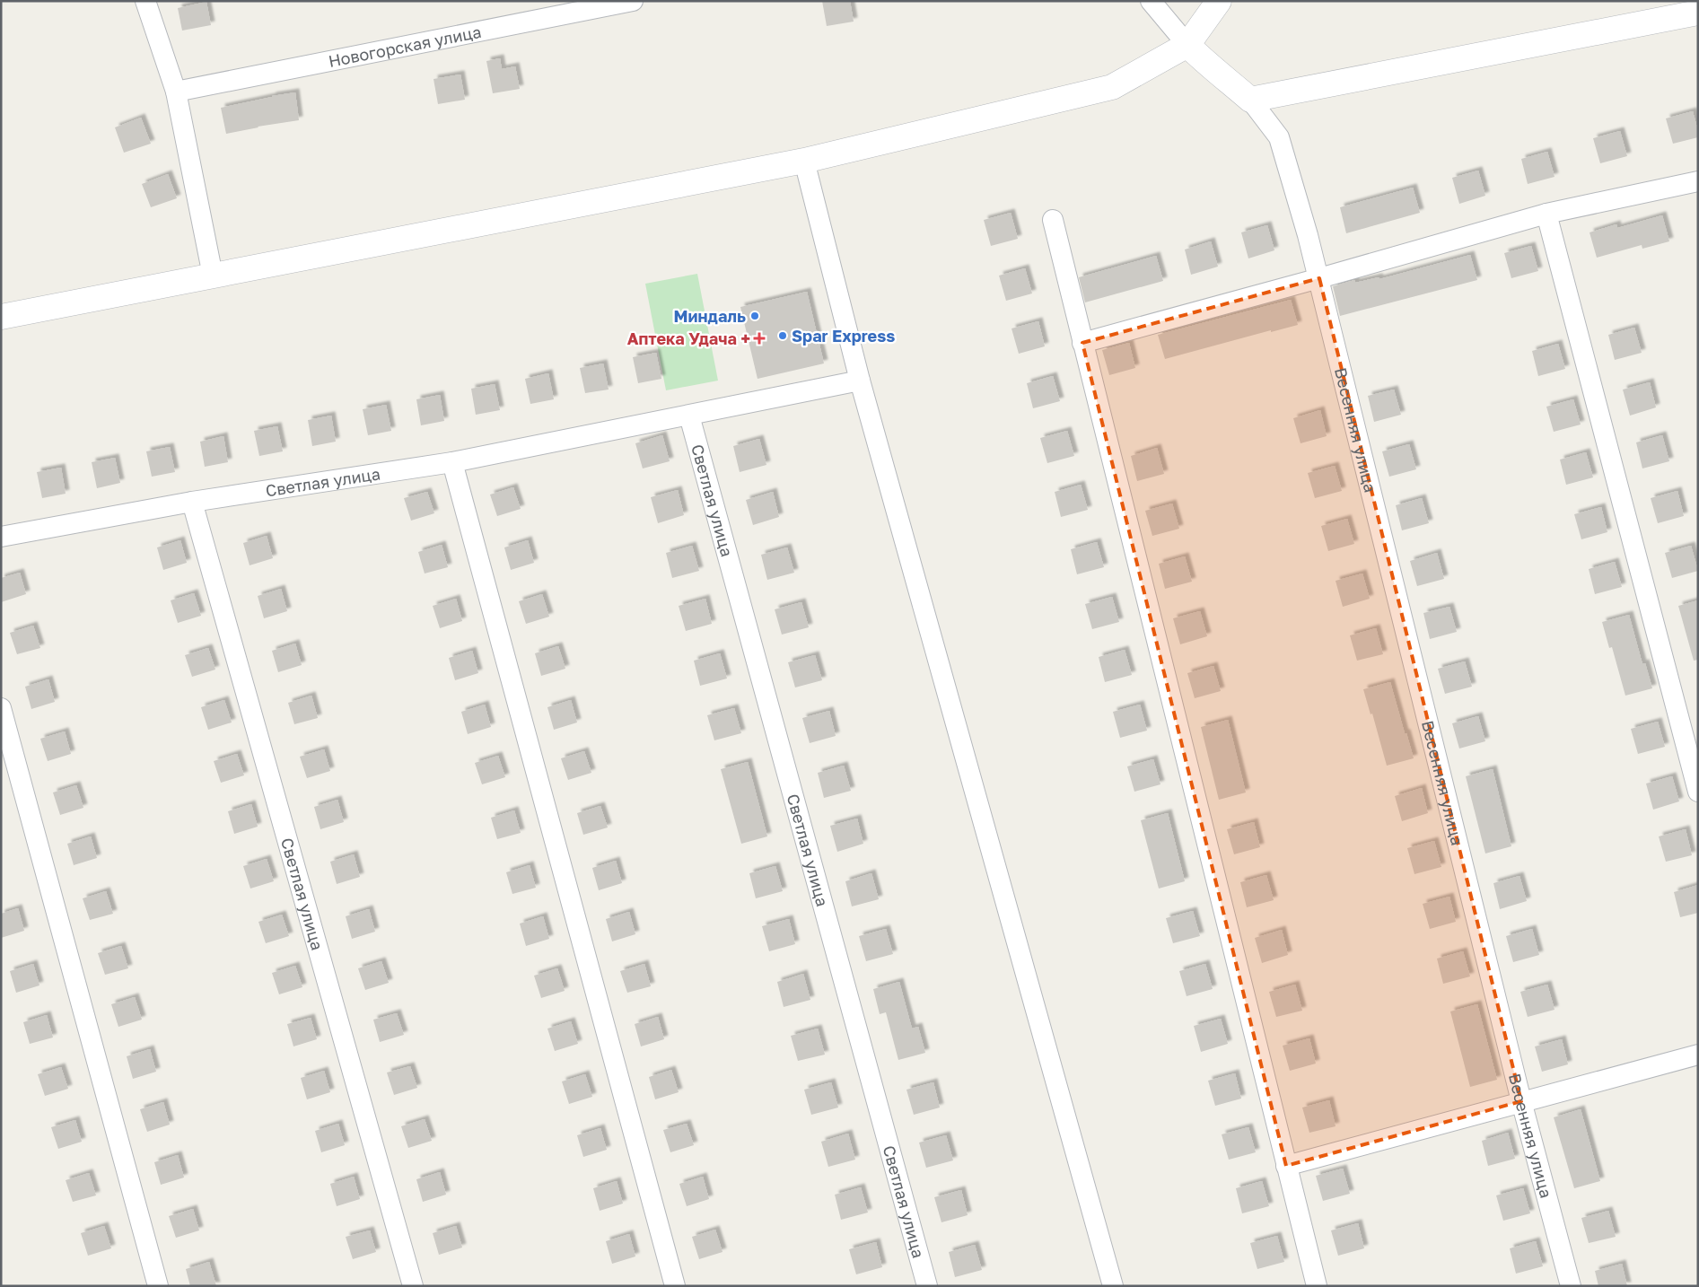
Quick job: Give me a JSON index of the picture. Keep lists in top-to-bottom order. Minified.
{"streets":{"street":["Новогорская улица","Весенняя улица","Светлая улица"]},"places":{"other":["Миндаль","Spar Express"],"health":["Аптека Удача +"]}}
